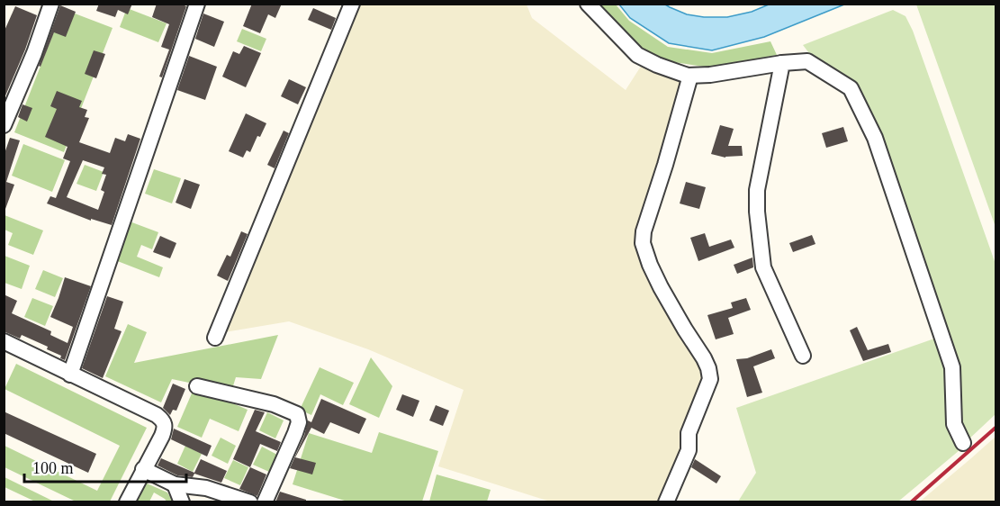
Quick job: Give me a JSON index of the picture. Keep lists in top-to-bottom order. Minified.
{"scale_bar":"100 m"}
